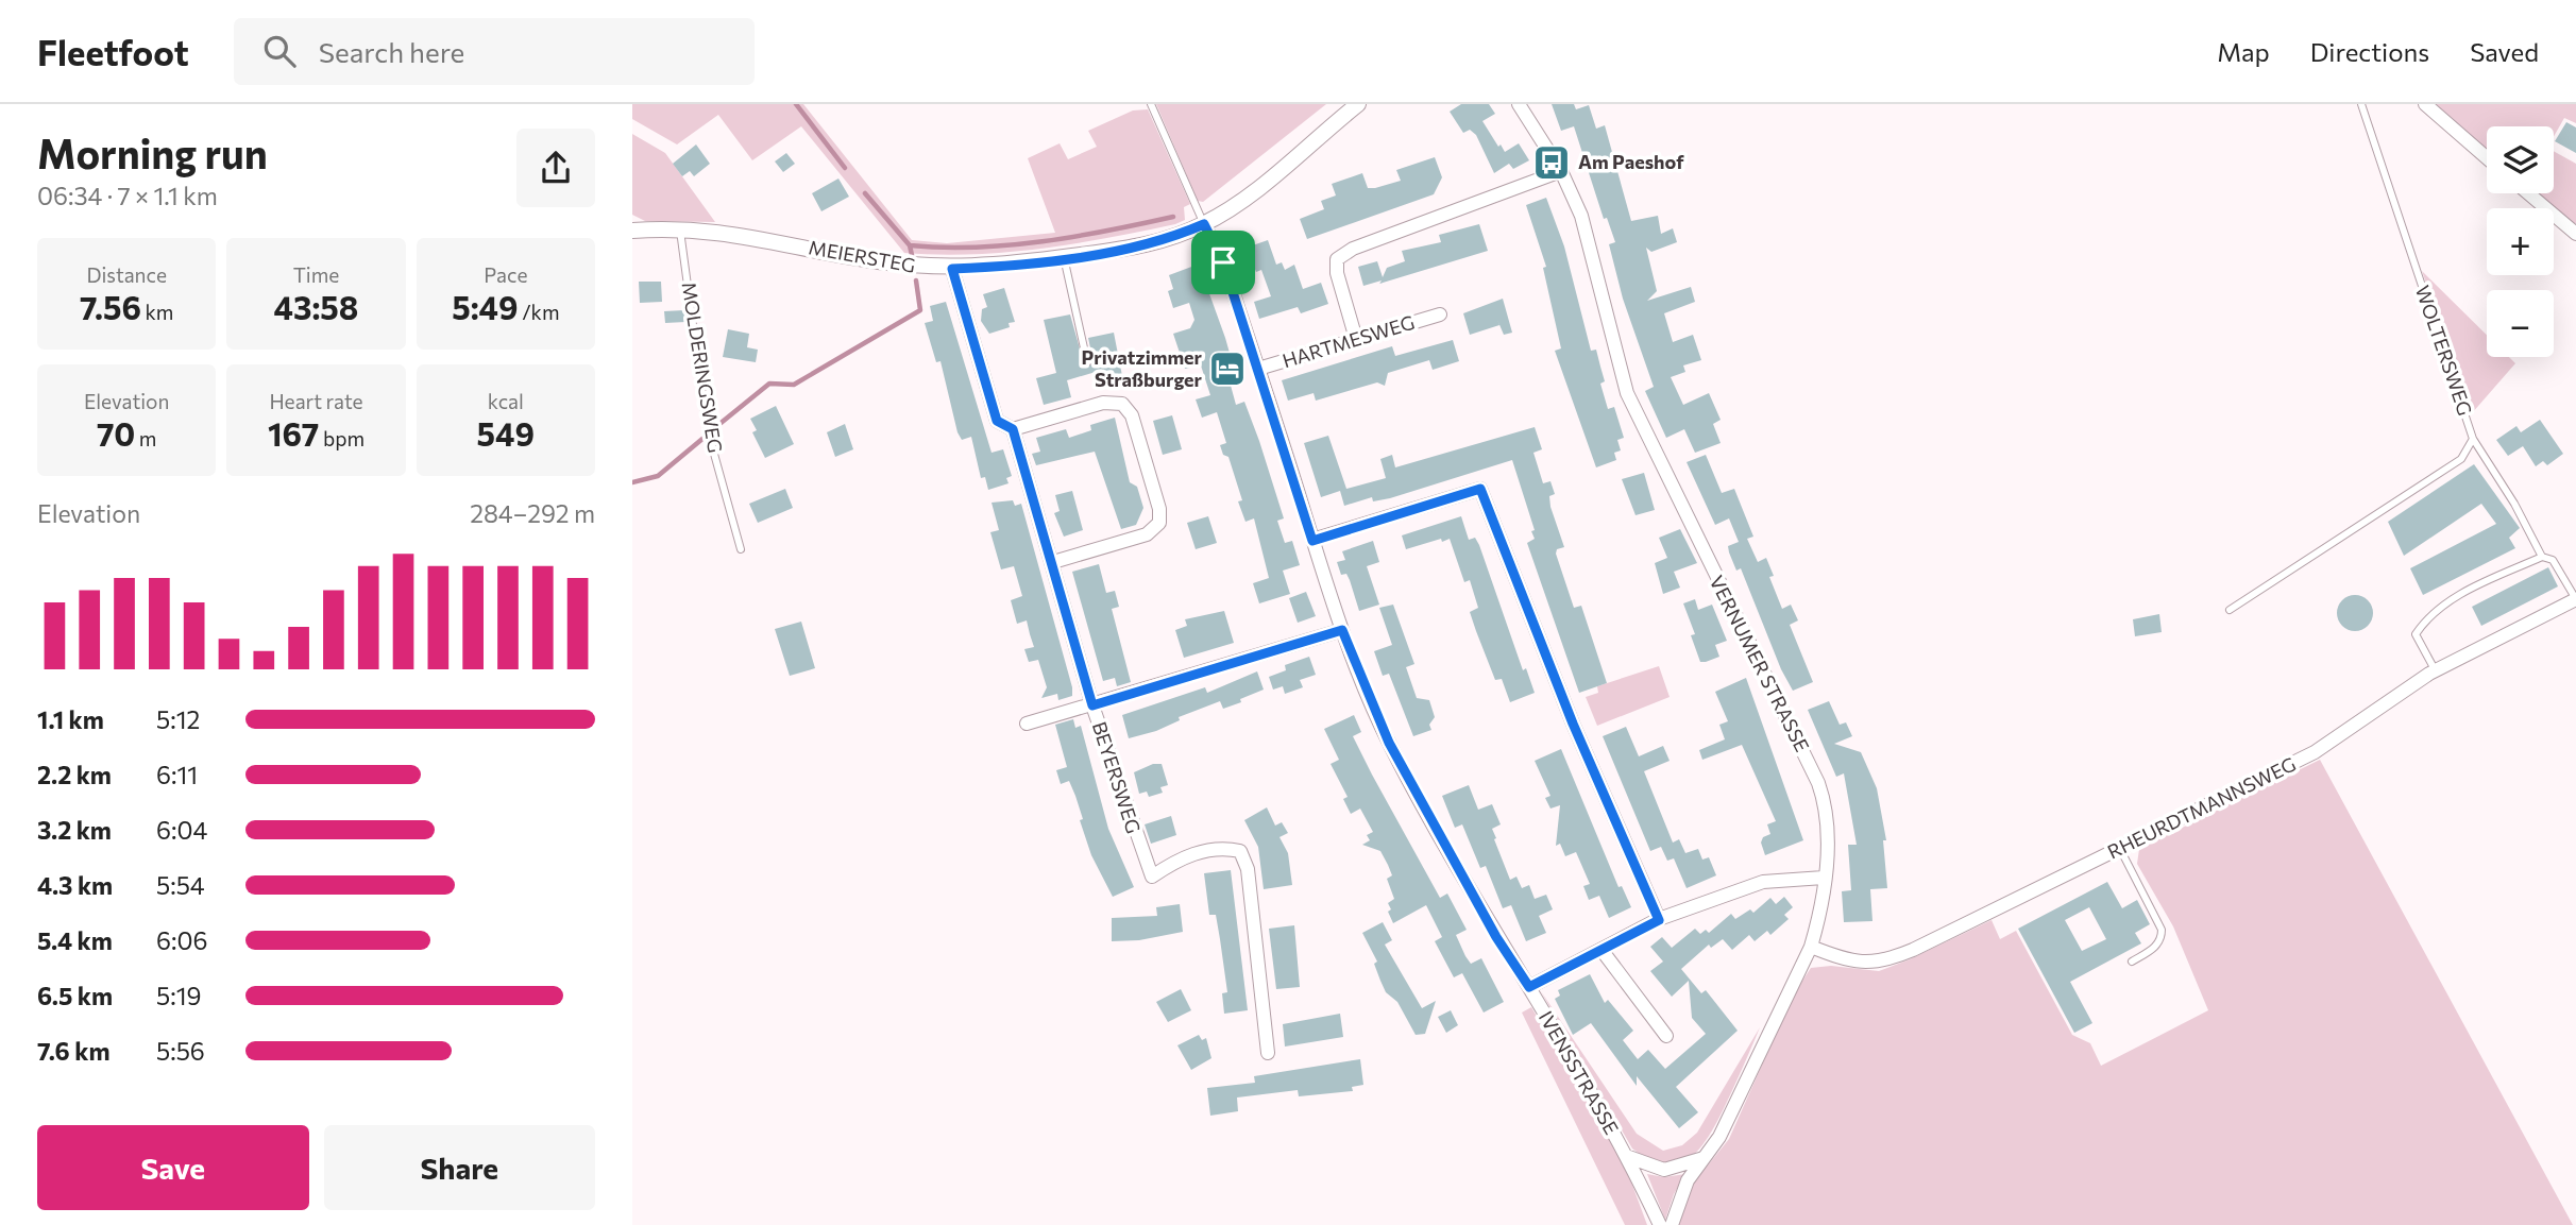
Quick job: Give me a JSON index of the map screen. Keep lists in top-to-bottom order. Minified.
{"streets":{"street":["MEIERSTEG","HARTMESWEG","VERNUMER STRASSE","BEYERSWEG","RHEURDTMANNSWEG","IVENSSTRASSE"],"lane":["WOLTERSWEG","MOLDERINGSWEG"]},"crossings":[["MEIERSTEG","MOLDERINGSWEG"],["MEIERSTEG","BEYERSWEG"],["MEIERSTEG","IVENSSTRASSE"],["HARTMESWEG","IVENSSTRASSE"],["VERNUMER STRASSE","RHEURDTMANNSWEG"]],"places":{"bus stop":["Am Paeshof"],"hotel":["Privatzimmer Straßburger"]},"page":{"header":"Fleetfoot","search":"Search here","nav":["Map","Directions","Saved"],"heading":["Morning run","06:34 · 7 × 1.1 km"],"map_buttons":["+","−"],"stats":[["Distance","7.56 km"],["Time","43:58"],["Pace","5:49 /km"],["Elevation","70 m"],["Heart rate","167 bpm"],["kcal","549"]],"chart":["Elevation","284–292 m"],"list":[{"name":"1.1 km","note":"5:12"},{"name":"2.2 km","note":"6:11"},{"name":"3.2 km","note":"6:04"},{"name":"4.3 km","note":"5:54"},{"name":"5.4 km","note":"6:06"},{"name":"6.5 km","note":"5:19"},{"name":"7.6 km","note":"5:56"}],"buttons":["Save","Share"]}}
